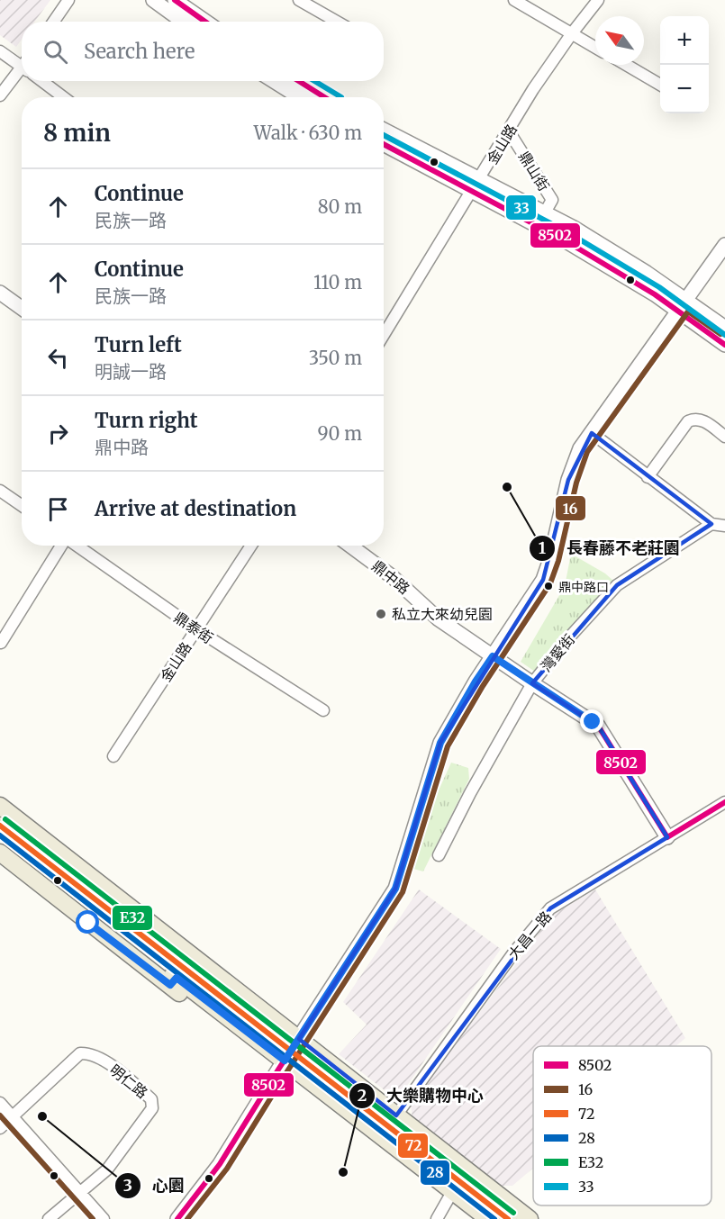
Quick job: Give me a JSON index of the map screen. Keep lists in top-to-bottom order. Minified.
{"streets":{"street":["金山路","鼎山街","鼎中路","鼎泰街","灣愛街","大昌一路","明仁路"]},"crossings":[["金山路","鼎山街"],["金山路","鼎泰街"],["鼎中路","灣愛街"],["鼎中路","大昌一路"]],"places":["長春藤不老莊園","鼎中路口","私立大來幼兒園","心園","大樂購物中心"],"lines":["transit line 8502","transit line 33","transit line 16","transit line E32","transit line 72","transit line 28"],"legend":["8502","16","72","28","E32","33"],"north":"top left","page":{"map_buttons":["+","−"],"search":"Search here","heading":["8 min","Walk · 630 m"],"list":[["Continue","民族一路","80 m"],["Continue","民族一路","110 m"],["Turn left","明誠一路","350 m"],["Turn right","鼎中路","90 m"],"Arrive at destination"]}}
